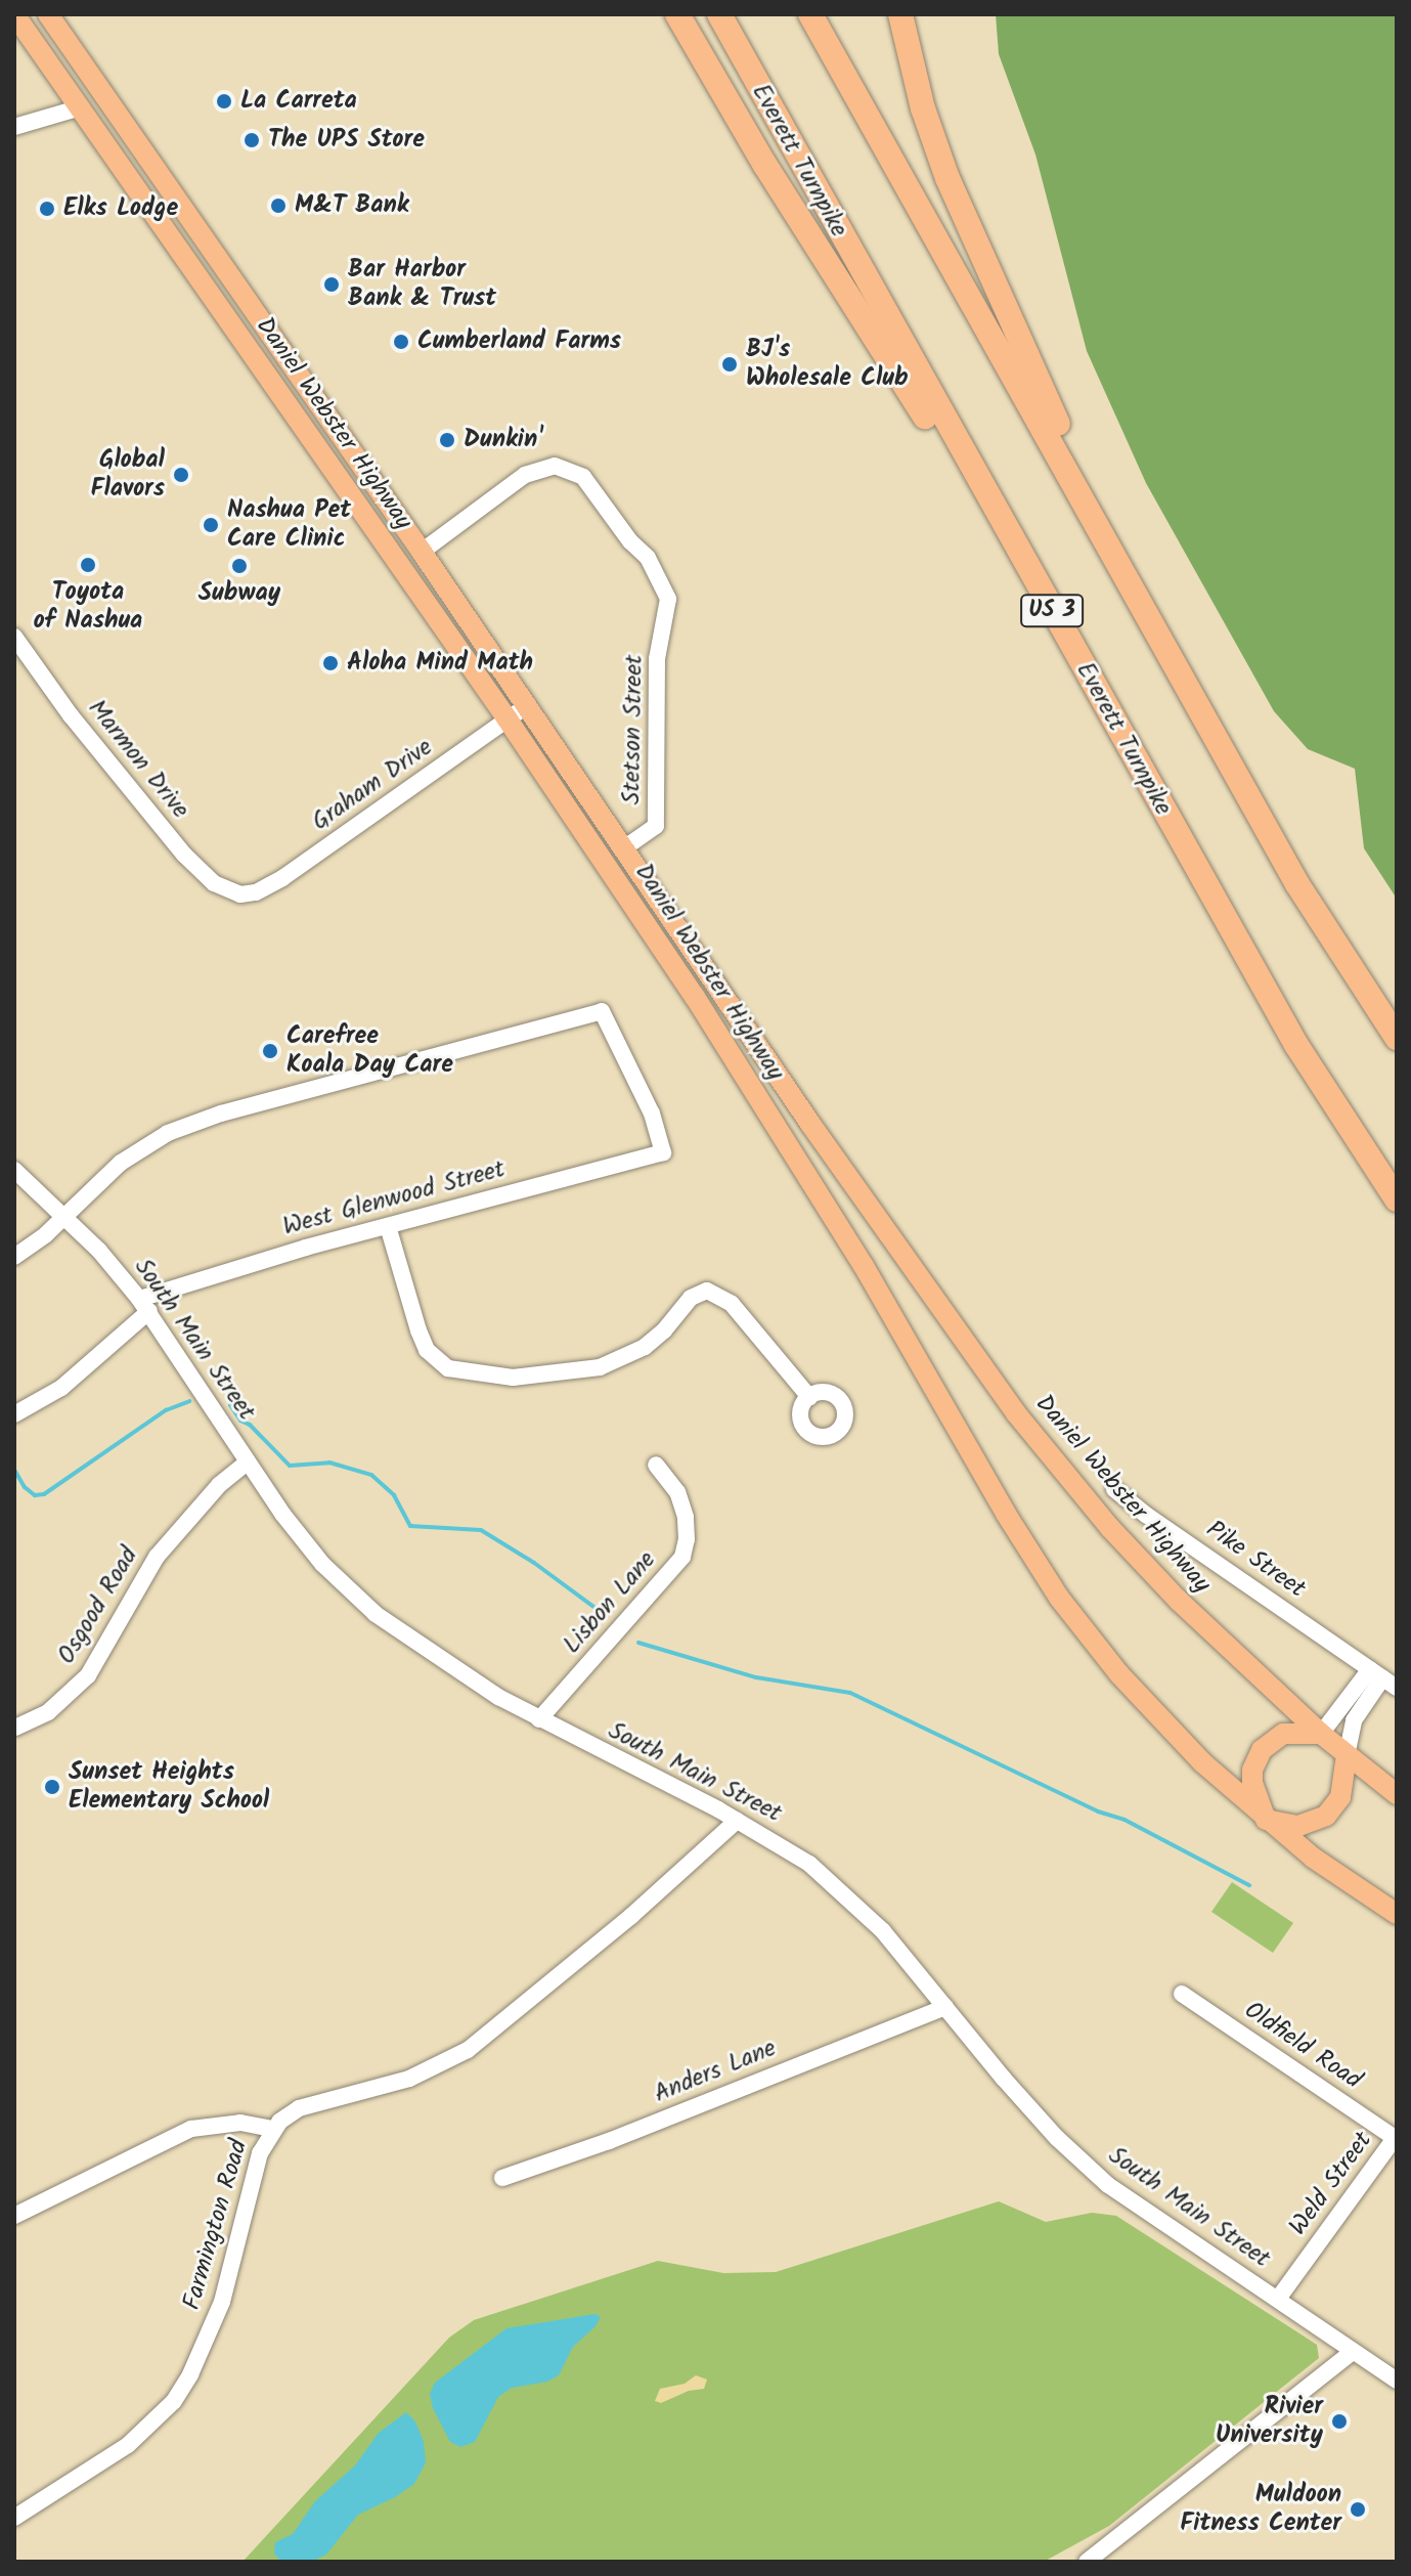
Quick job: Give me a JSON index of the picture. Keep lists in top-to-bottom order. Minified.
{"streets":{"highway":["Everett Turnpike","US 3"],"main road":["Daniel Webster Highway"],"street":["Stetson Street","Marmon Drive","Graham Drive","West Glenwood Street","South Main Street","Pike Street","Lisbon Lane","Osgood Road","Oldfield Road","Anders Lane","Weld Street","Farmington Road"]},"crossings":[["Daniel Webster Highway","Stetson Street"],["Daniel Webster Highway","Graham Drive"],["Marmon Drive","Graham Drive"],["West Glenwood Street","South Main Street"],["South Main Street","Lisbon Lane"],["South Main Street","Osgood Road"],["South Main Street","Anders Lane"],["South Main Street","Weld Street"],["South Main Street","Farmington Road"],["Oldfield Road","Weld Street"]],"places":["La Carreta","The UPS Store","M&T Bank","Elks Lodge","Bar Harbor Bank & Trust","Cumberland Farms","BJ's Wholesale Club","Dunkin'","Global Flavors","Nashua Pet Care Clinic","Toyota of Nashua","Subway","Aloha Mind Math","Carefree Koala Day Care","Sunset Heights Elementary School","Rivier University","Muldoon Fitness Center"]}
